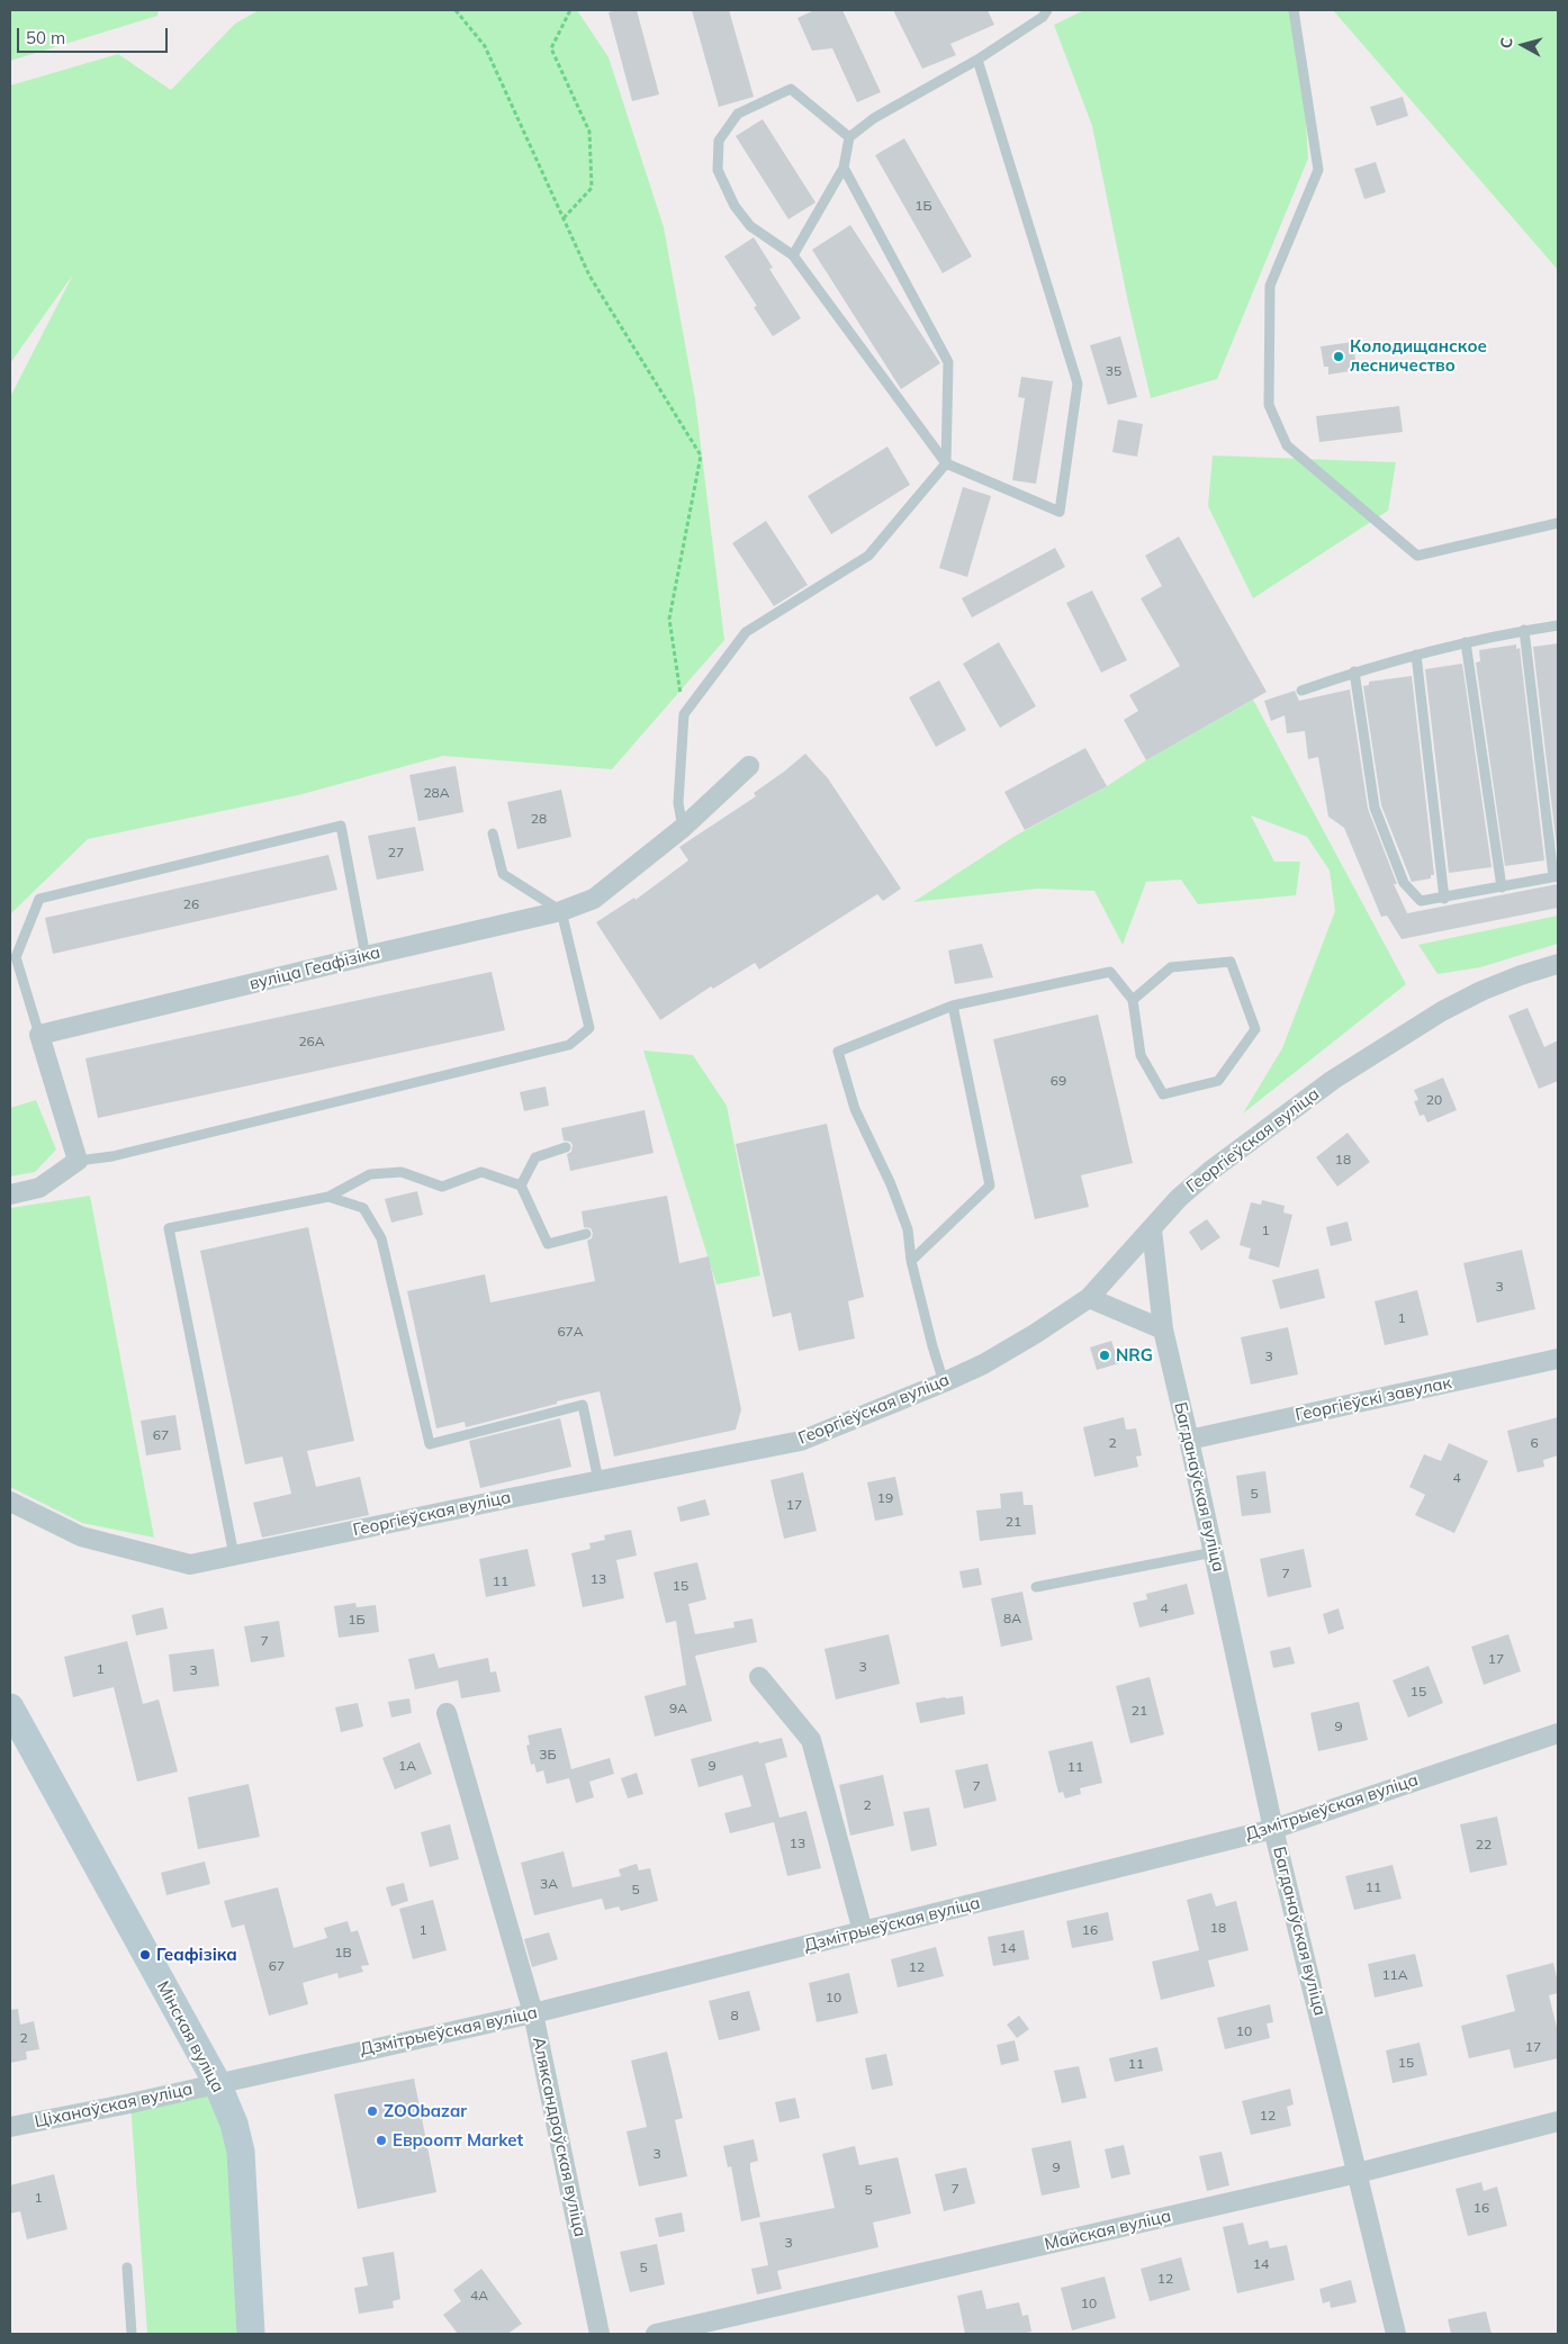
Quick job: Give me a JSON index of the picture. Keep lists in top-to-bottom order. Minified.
{"streets":{"main road":["Мінская вуліца"],"street":["вуліца Геафізіка","Георгіеўская вуліца","Георгіеўскі завулак","Багданаўская вуліца","Дзмітрыеўская вуліца","Ціханаўская вуліца","Аляксандраўская вуліца","Майская вуліца"]},"crossings":[["Георгіеўская вуліца","Багданаўская вуліца"],["Георгіеўскі завулак","Багданаўская вуліца"],["Багданаўская вуліца","Дзмітрыеўская вуліца"],["Багданаўская вуліца","Майская вуліца"],["Дзмітрыеўская вуліца","Мінская вуліца"],["Дзмітрыеўская вуліца","Ціханаўская вуліца"],["Дзмітрыеўская вуліца","Аляксандраўская вуліца"],["Мінская вуліца","Ціханаўская вуліца"]],"places":["Колодищанское лесничество","NRG","Геафізіка","ZOObazar","Евроопт Market"],"house_numbers":["1Б","35","28А","28","27","26","26А","69","20","18","1","3","1","67А","3","67","2","6","4","5","19","17","21","7","13","11","15","4","8А","1Б","7","17","3","1","3","15","9А","21","9","3Б","1А","9","11","7","2","13","22","3А","11","5","18","1","16","14","1В","67","12","11А","10","8","10","2","17","15","11","12","3","9","7","5","1","16","3","14","5","12","4А","10"],"scale_bar":"50 m","north":"left"}
